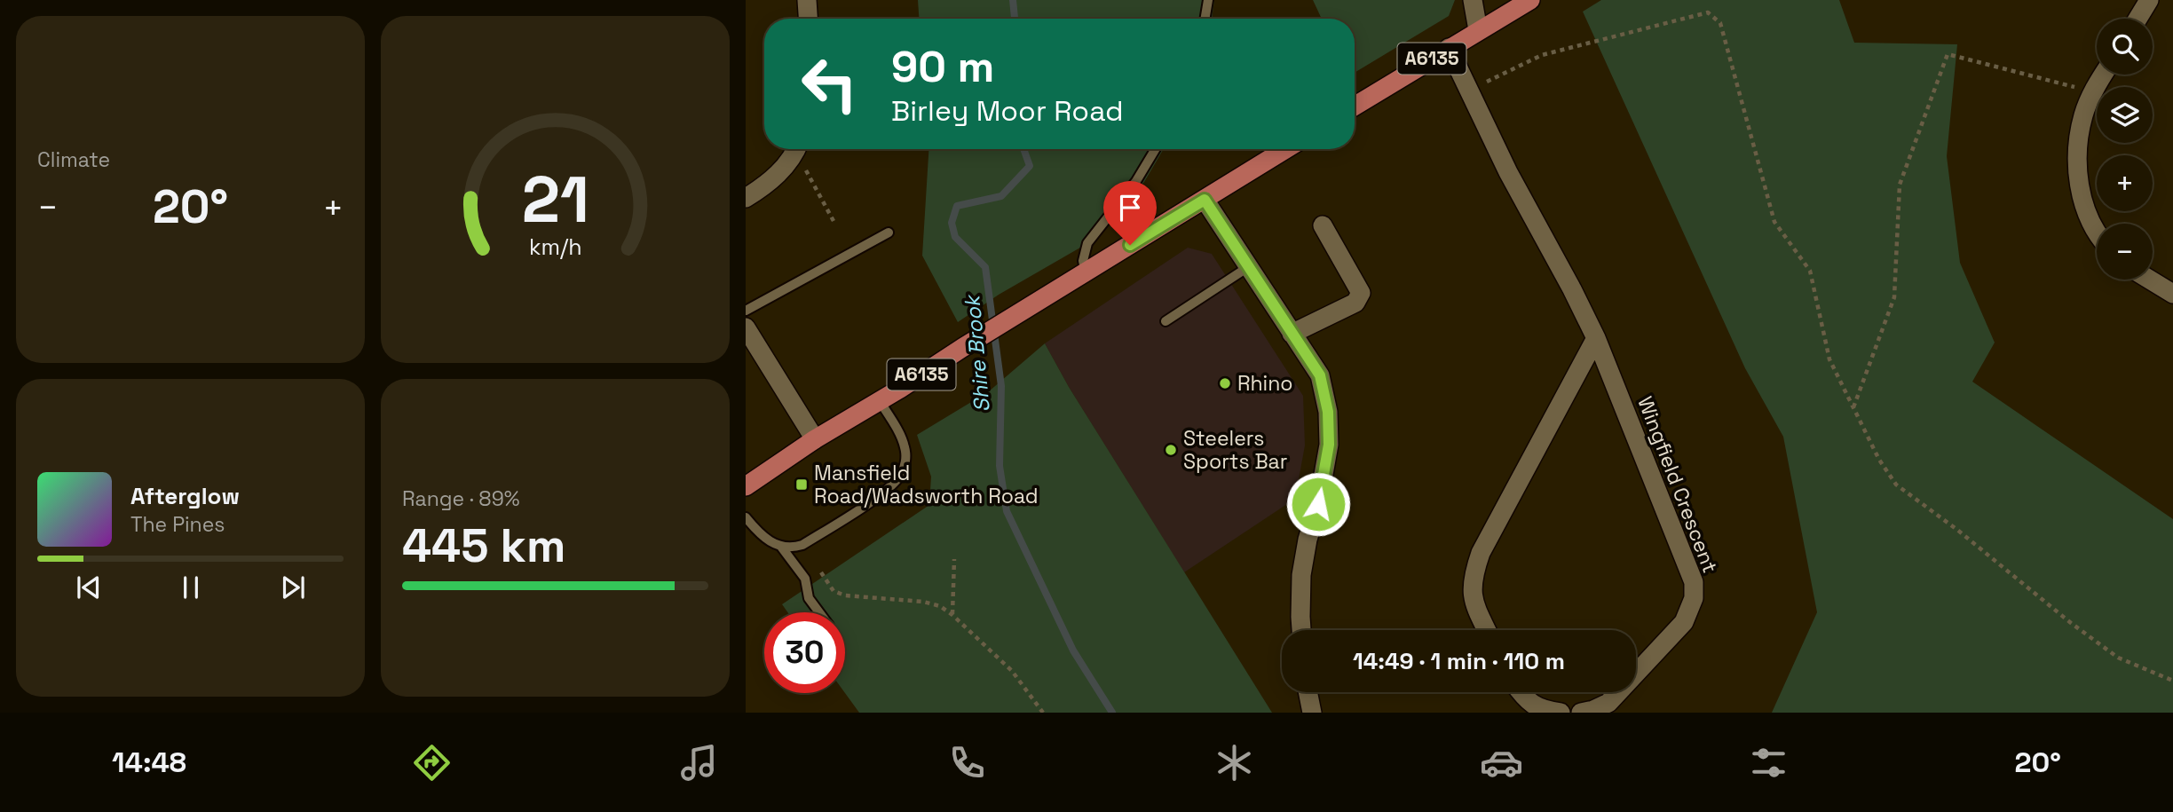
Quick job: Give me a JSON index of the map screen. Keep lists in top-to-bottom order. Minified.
{"streets":{"main road":["A6135"],"street":["Wingfield Crescent"]},"crossings":[["A6135","Wingfield Crescent"]],"water":["Shire Brook"],"places":{"other":["Rhino","Steelers Sports Bar"],"transit":["Mansfield Road/Wadsworth Road"]},"page":{"tile":["Climate",["Range · 89%","445 km"]],"map_buttons":["+","−"],"turn":["90 m","Birley Moor Road"],"heat":["−","20°","+"],"song":["Afterglow","The Pines"],"limit":"30","trip":"14:49 · 1 min · 110 m","tabs":["14:48","20°"],"gauge":["21","km/h"]}}
